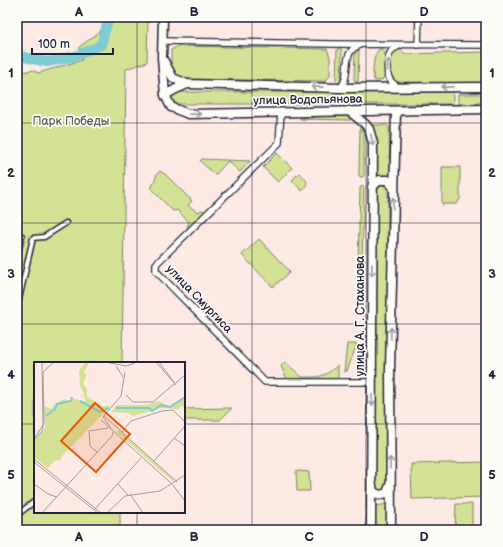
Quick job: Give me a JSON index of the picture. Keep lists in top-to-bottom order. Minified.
{"streets":{"main road":["улица Водопьянова","улица А. Г. Стаханова"],"street":["улица Смургиса"]},"crossings":[["улица Водопьянова","улица Смургиса"],["улица Водопьянова","улица А. Г. Стаханова"],["улица Смургиса","улица А. Г. Стаханова"]],"parks":["Парк Победы"],"scale_bar":"100 m","grid":{"columns":["A","B","C","D"],"rows":["1","2","3","4","5"]}}
